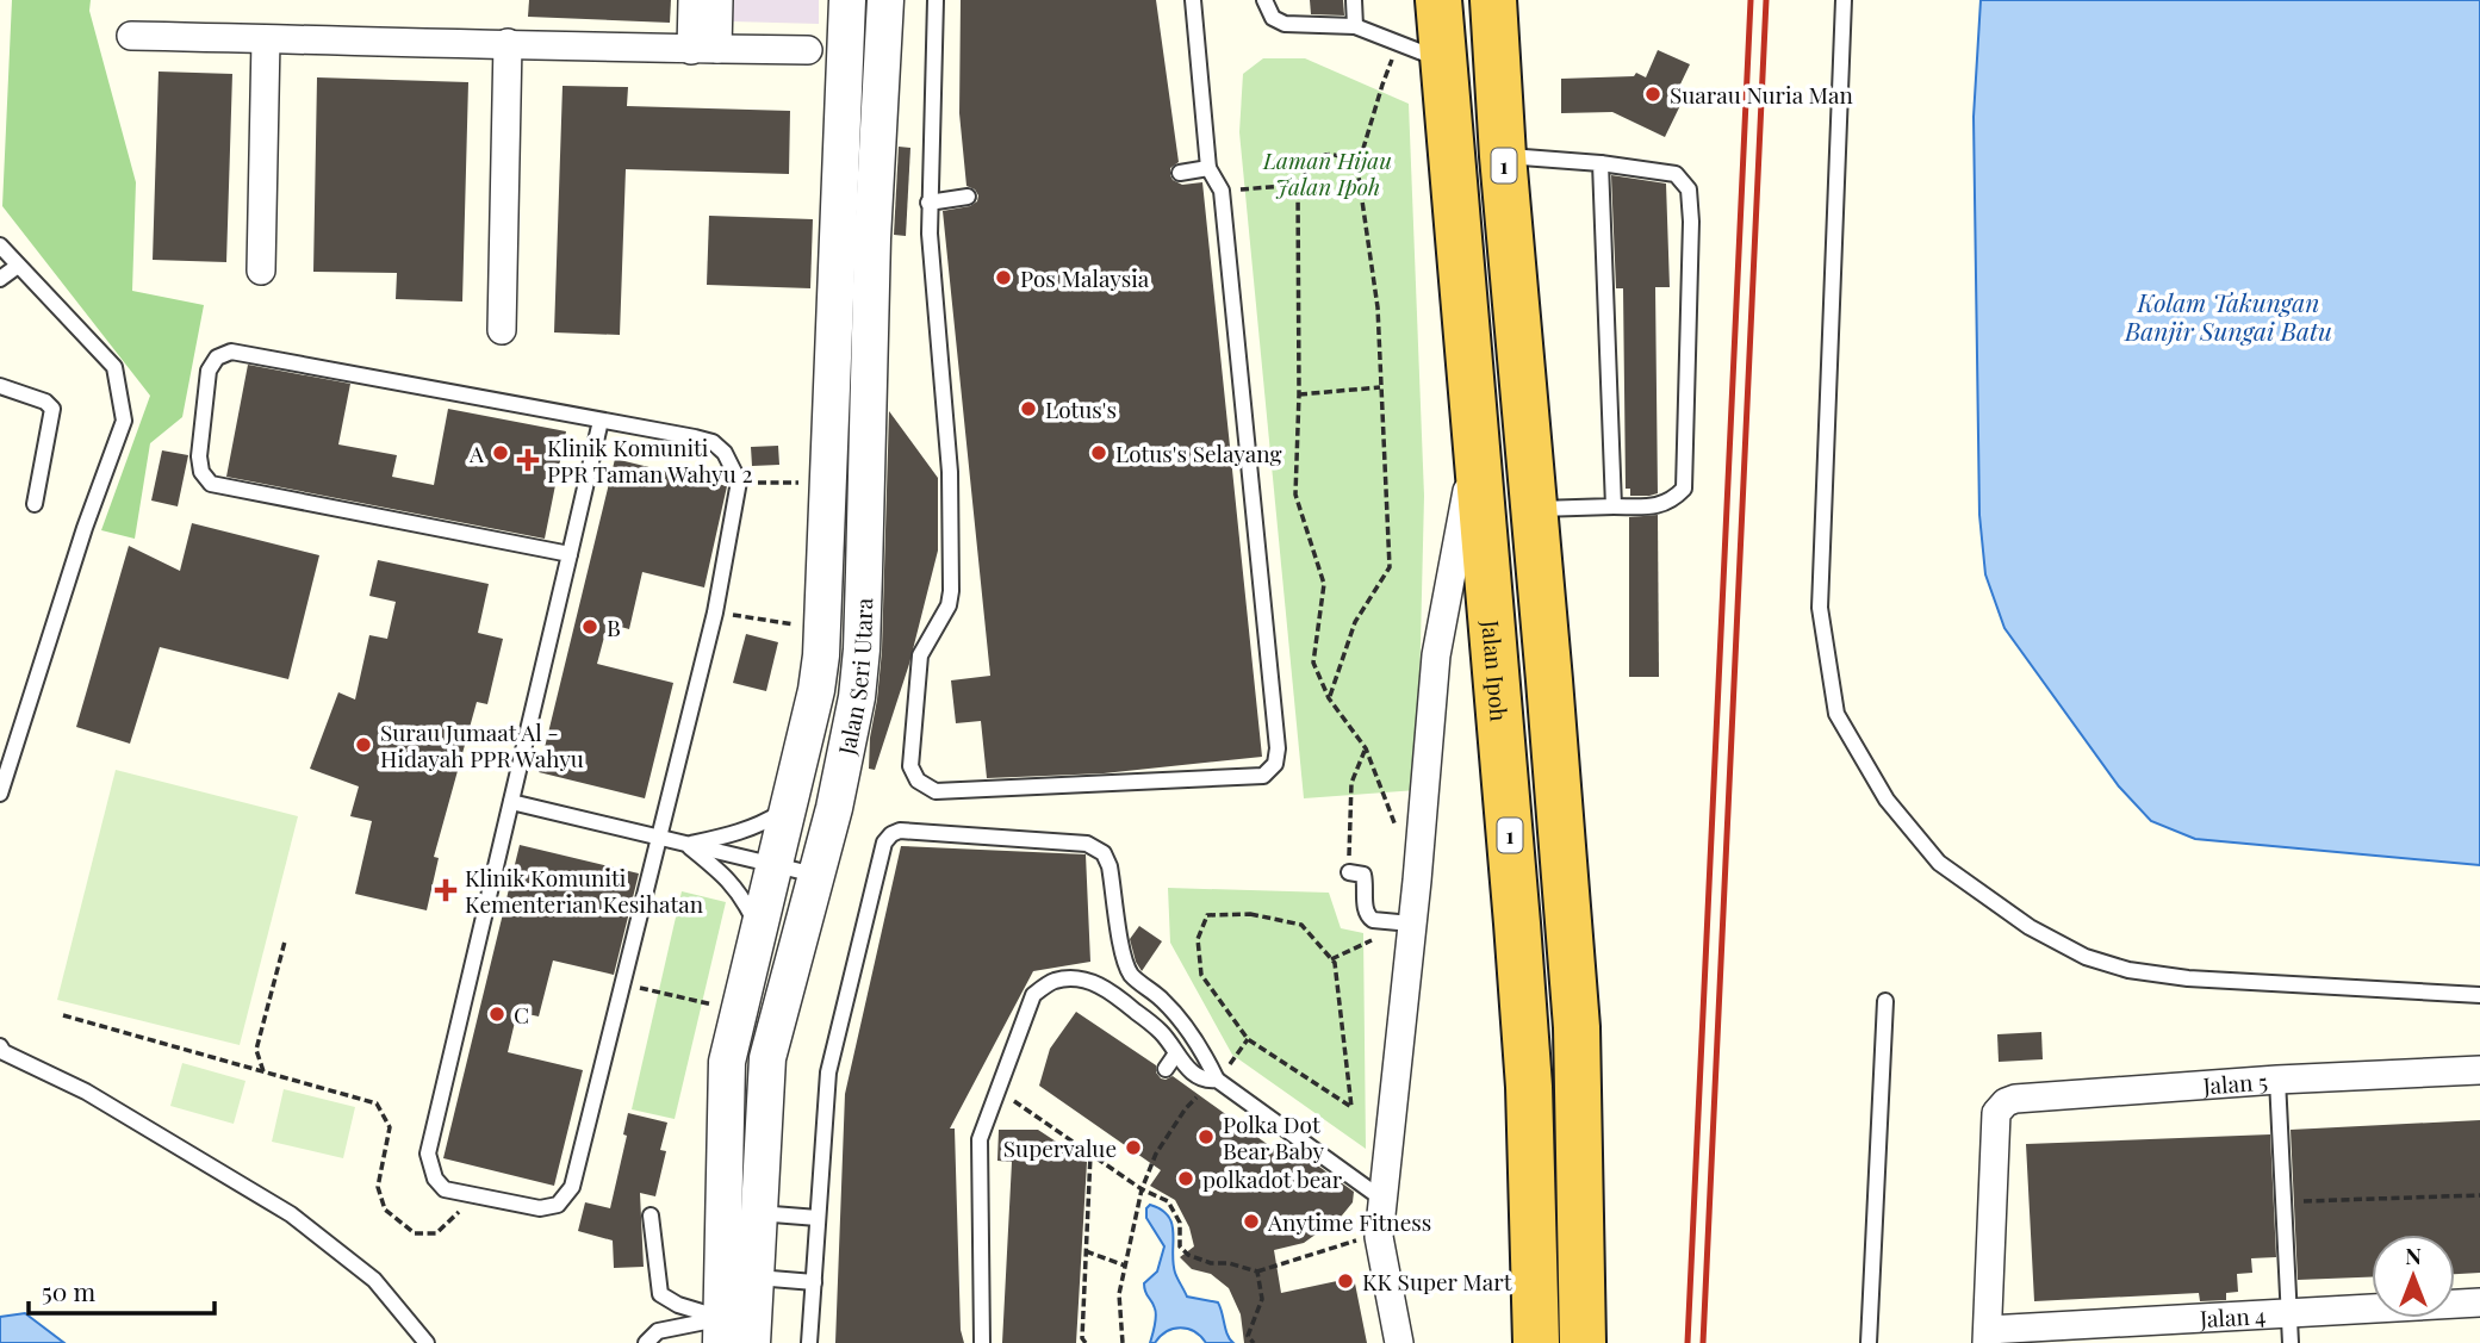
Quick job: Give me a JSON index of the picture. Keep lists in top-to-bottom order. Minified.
{"streets":{"highway":["1","Jalan Ipoh"],"street":["Jalan Seri Utara","Jalan 5","Jalan 4"]},"crossings":[["Jalan 5","Jalan 4"]],"water":["Kolam Takungan Banjir Sungai Batu"],"parks":["Laman Hijau Jalan Ipoh"],"places":{"other":["Suarau Nuria Man","Pos Malaysia","Lotus's","A","Lotus's Selayang","B","Surau Jumaat Al - Hidayah PPR Wahyu","C","Polka Dot Bear Baby","Supervalue","polkadot bear","Anytime Fitness","KK Super Mart"],"health":["Klinik Komuniti PPR Taman Wahyu 2","Klinik Komuniti Kementerian Kesihatan"]},"scale_bar":"50 m","north":"top"}
